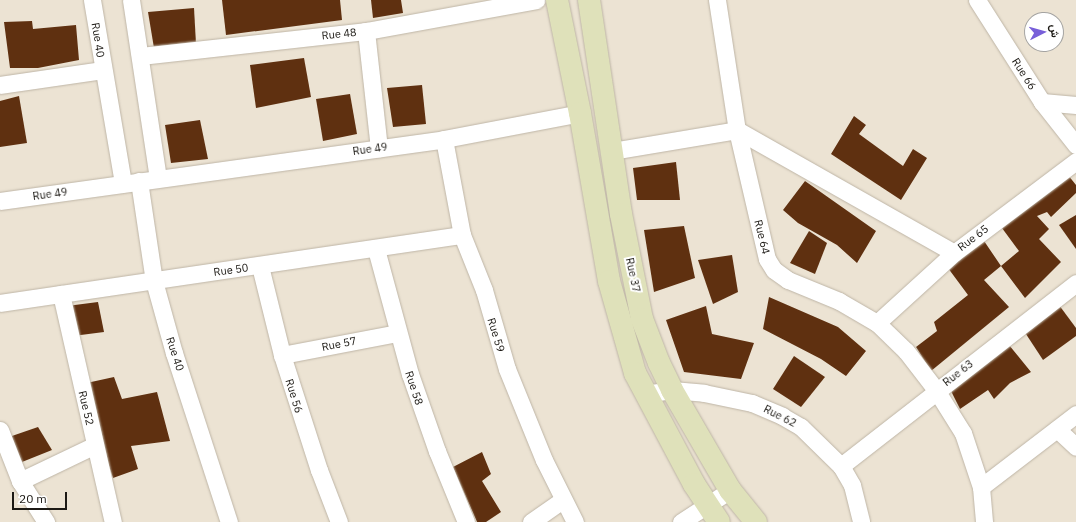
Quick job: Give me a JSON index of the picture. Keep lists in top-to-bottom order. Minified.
{"streets":{"street":["Rue 48","Rue 40","Rue 66","Rue 49","Rue 64","Rue 65","Rue 50","Rue 37","Rue 59","Rue 57","Rue 63","Rue 58","Rue 56","Rue 52","Rue 62"]},"crossings":[["Rue 40","Rue 49"],["Rue 40","Rue 50"],["Rue 49","Rue 59"],["Rue 64","Rue 65"],["Rue 64","Rue 63"],["Rue 50","Rue 59"],["Rue 50","Rue 58"],["Rue 50","Rue 56"],["Rue 50","Rue 52"],["Rue 37","Rue 62"],["Rue 57","Rue 58"],["Rue 57","Rue 56"],["Rue 63","Rue 62"]],"scale_bar":"20 m","north":"right"}
